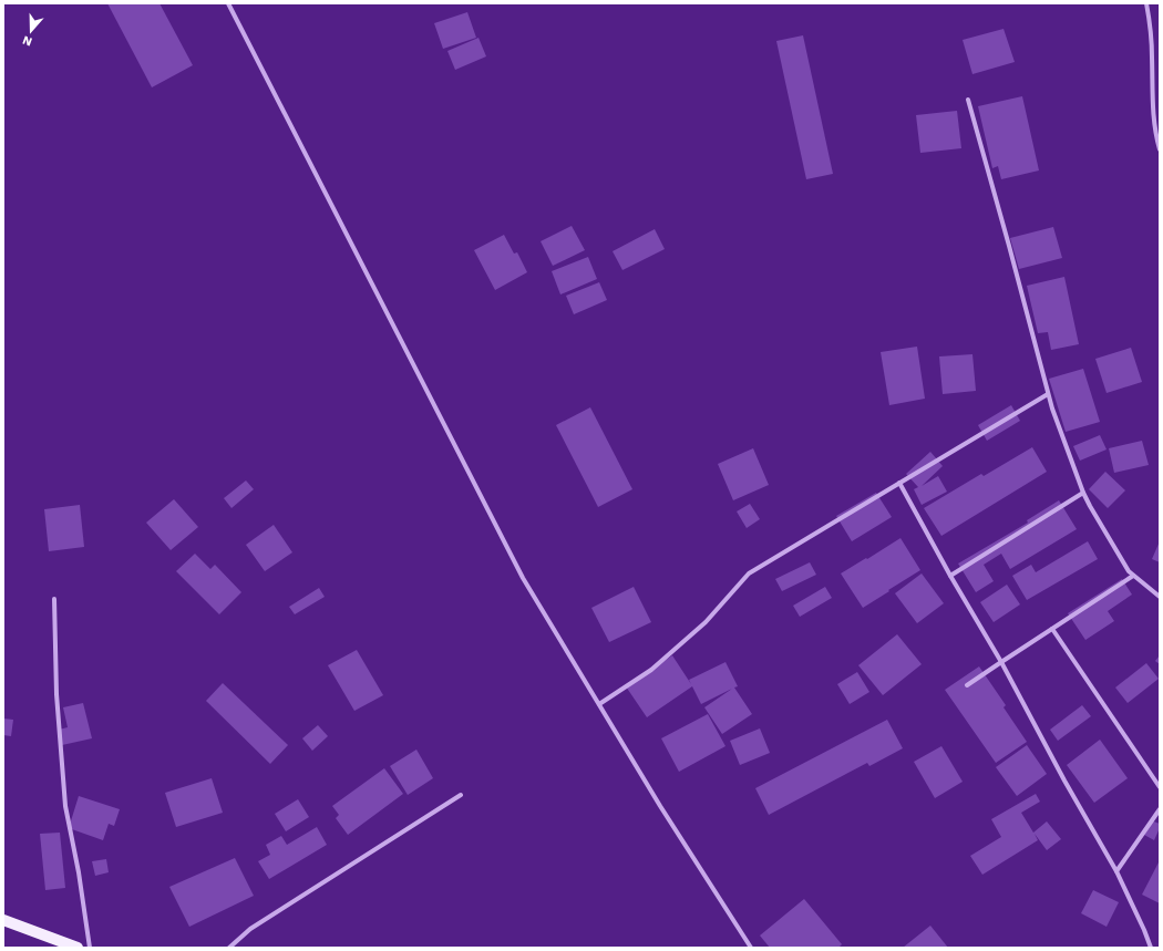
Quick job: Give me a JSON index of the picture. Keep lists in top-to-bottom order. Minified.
{"north":"bottom"}
